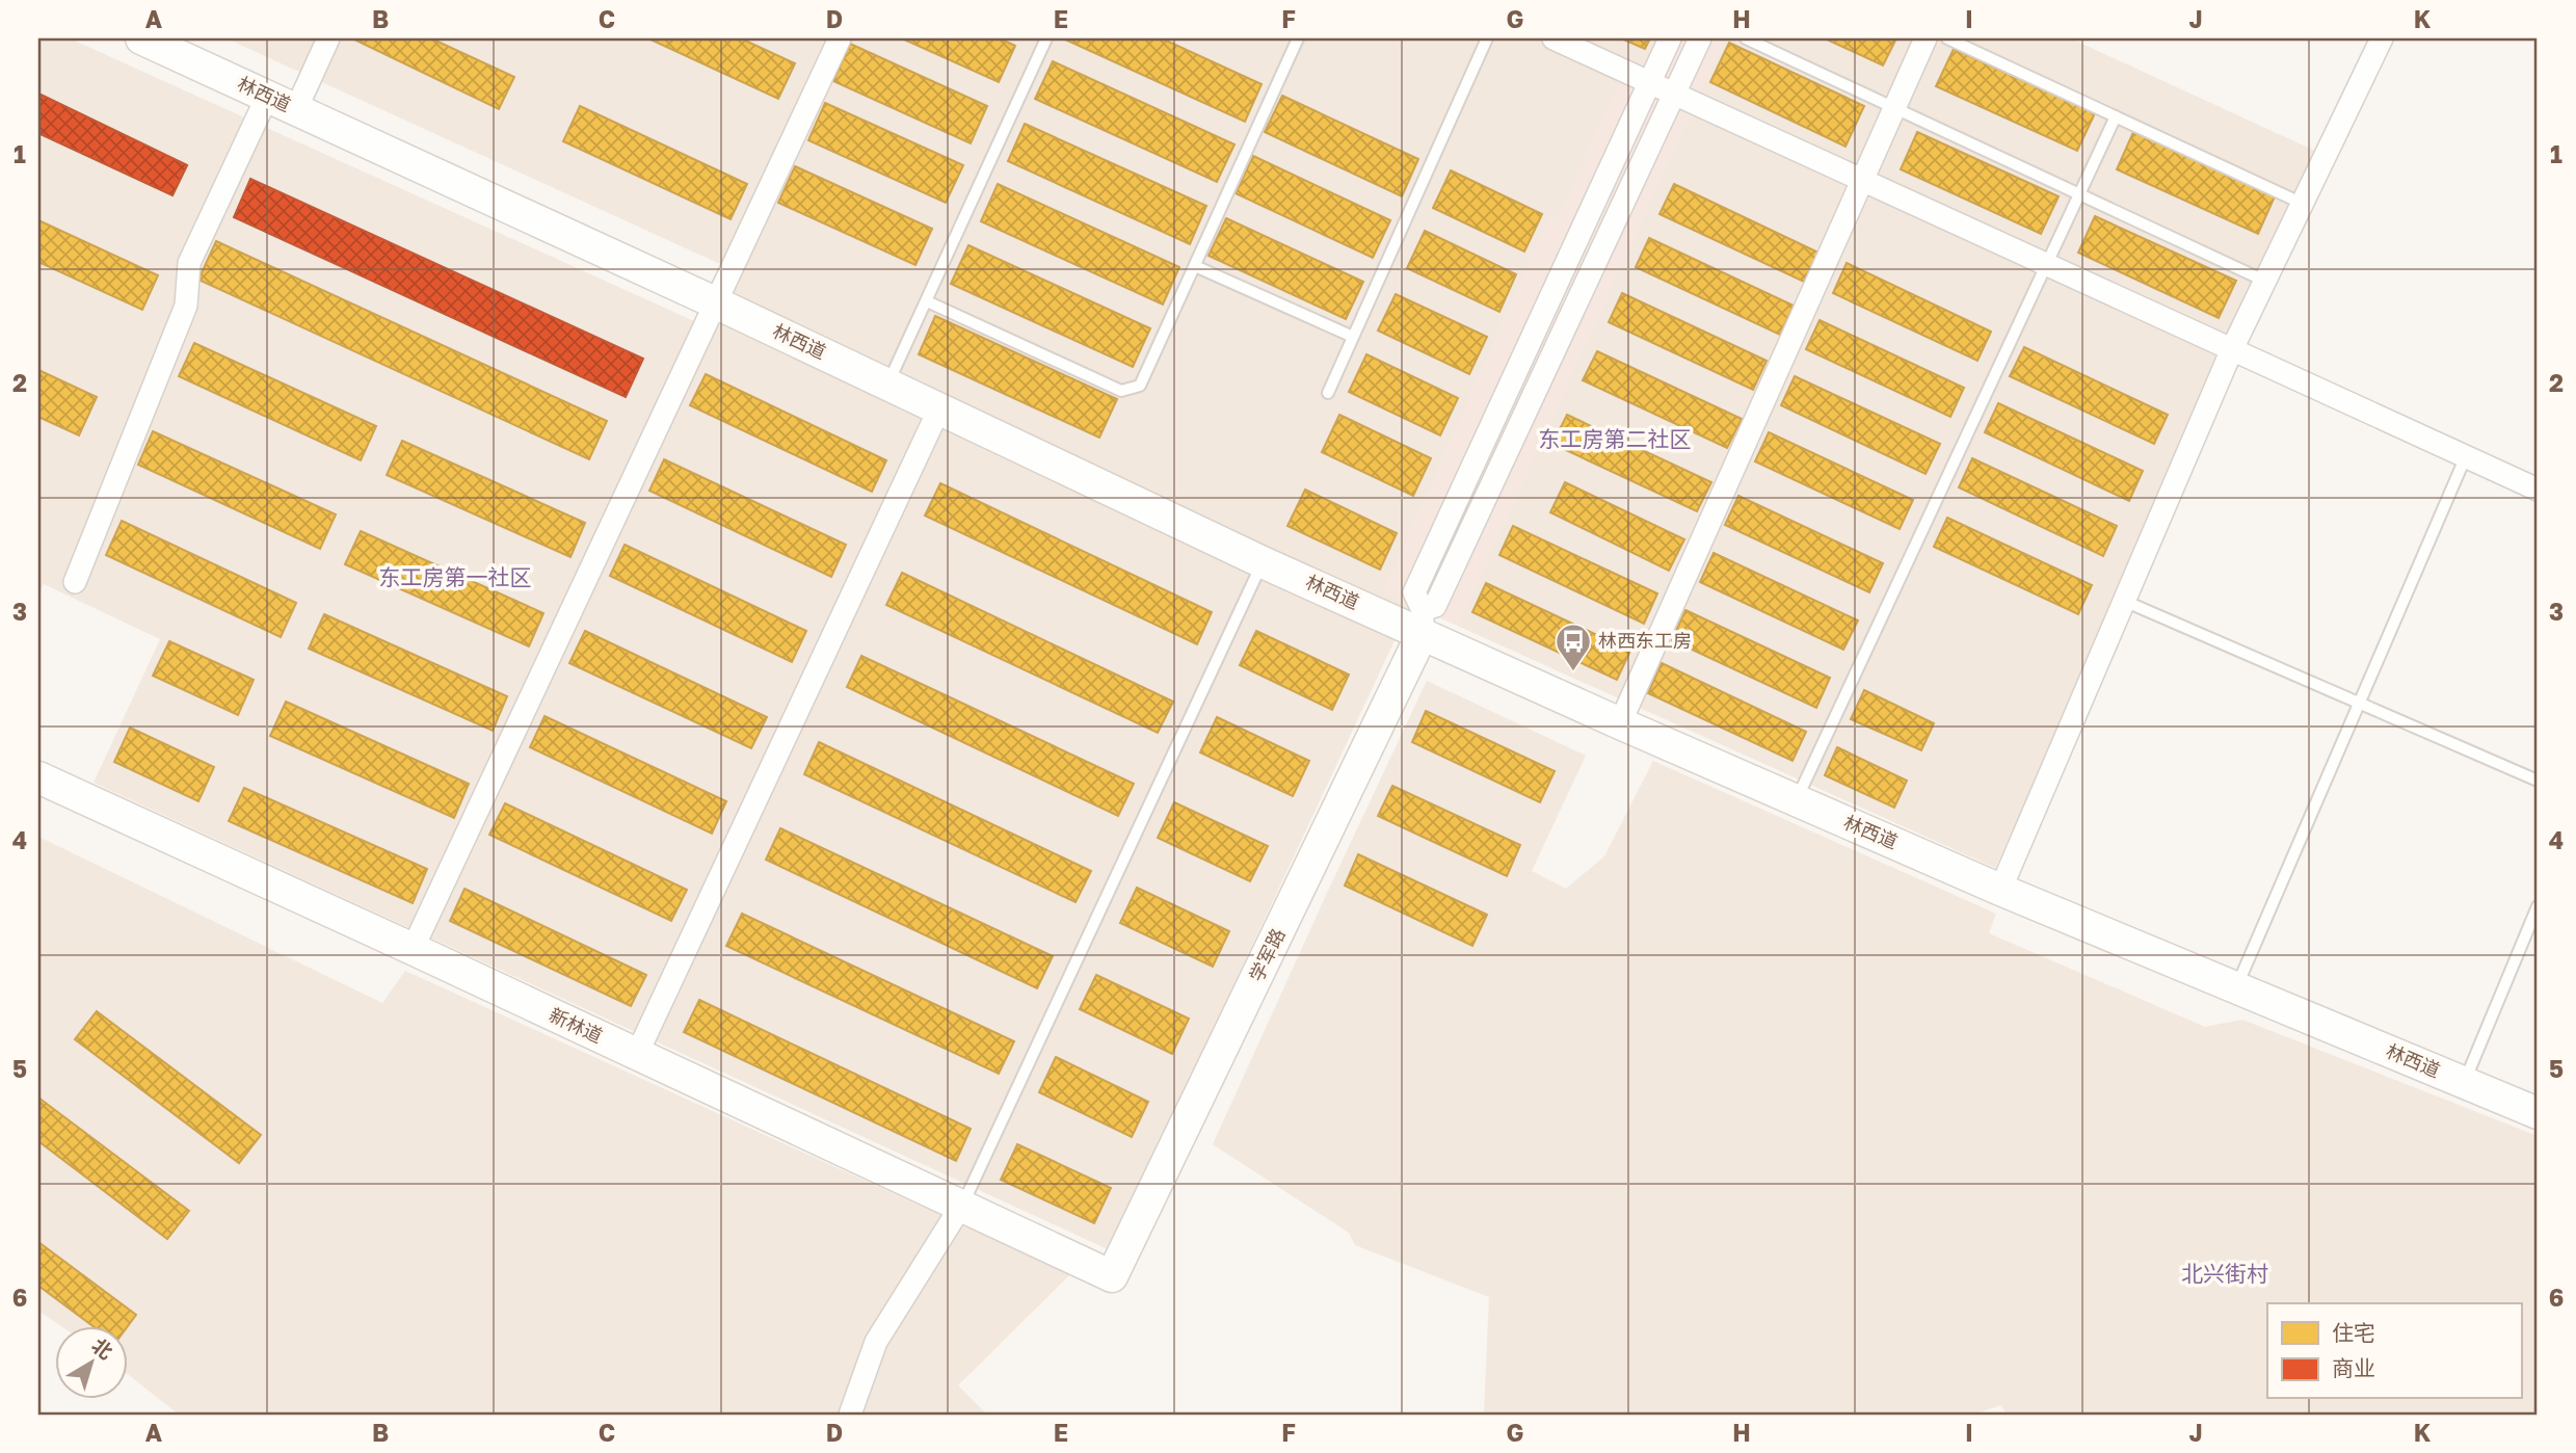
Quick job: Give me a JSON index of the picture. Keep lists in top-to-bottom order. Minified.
{"streets":{"main road":["林西道","学军路","新林道"]},"crossings":[["林西道","学军路"],["学军路","新林道"]],"districts":["东工房第二社区","东工房第一社区","北兴街村"],"places":{"bus stop":["林西东工房"]},"legend":["住宅","商业"],"north":"top right","grid":{"columns":["A","B","C","D","E","F","G","H","I","J","K"],"rows":["1","2","3","4","5","6"]}}
